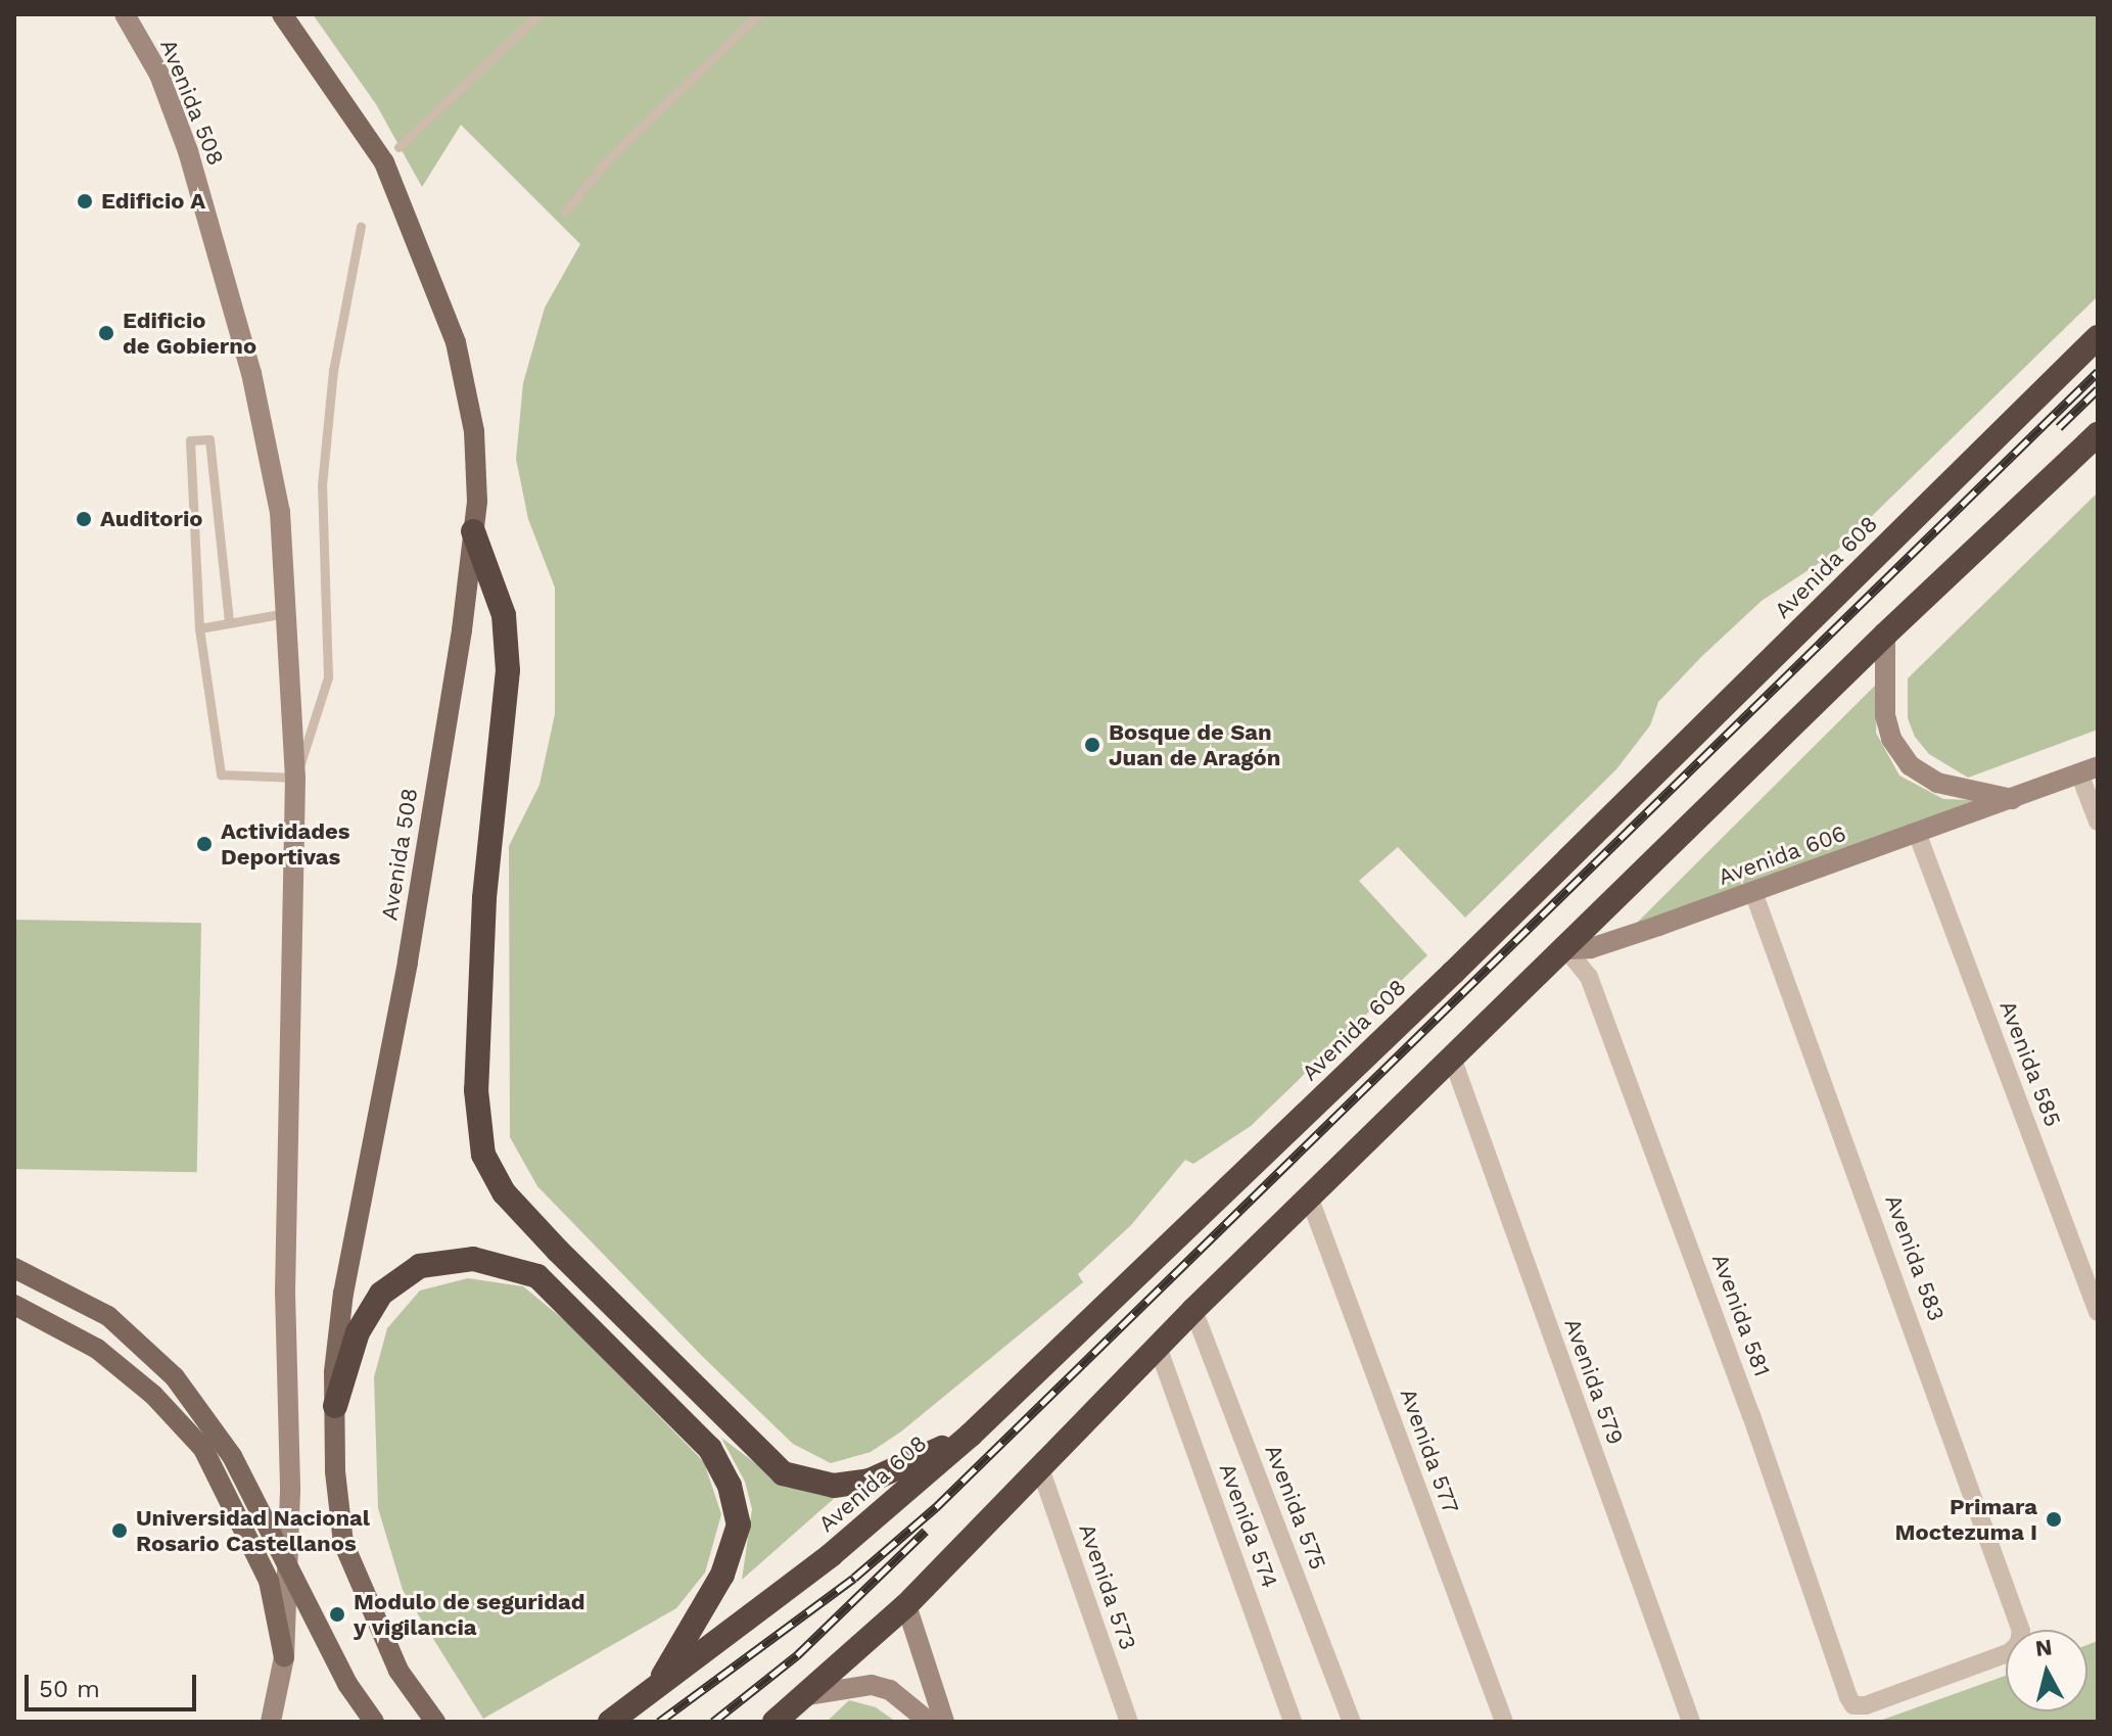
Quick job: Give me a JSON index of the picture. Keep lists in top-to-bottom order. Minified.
{"streets":{"highway":["Avenida 608"],"main road":["Avenida 508"],"street":["Avenida 606","Avenida 585","Avenida 583","Avenida 581","Avenida 579","Avenida 577","Avenida 575","Avenida 574","Avenida 573"]},"crossings":[["Avenida 606","Avenida 585"],["Avenida 606","Avenida 583"],["Avenida 606","Avenida 581"],["Avenida 583","Avenida 581"]],"places":["Edificio A","Edificio de Gobierno","Auditorio","Bosque de San Juan de Aragón","Actividades Deportivas","Primara Moctezuma I","Universidad Nacional Rosario Castellanos","Modulo de seguridad y vigilancia"],"scale_bar":"50 m","north":"top"}
